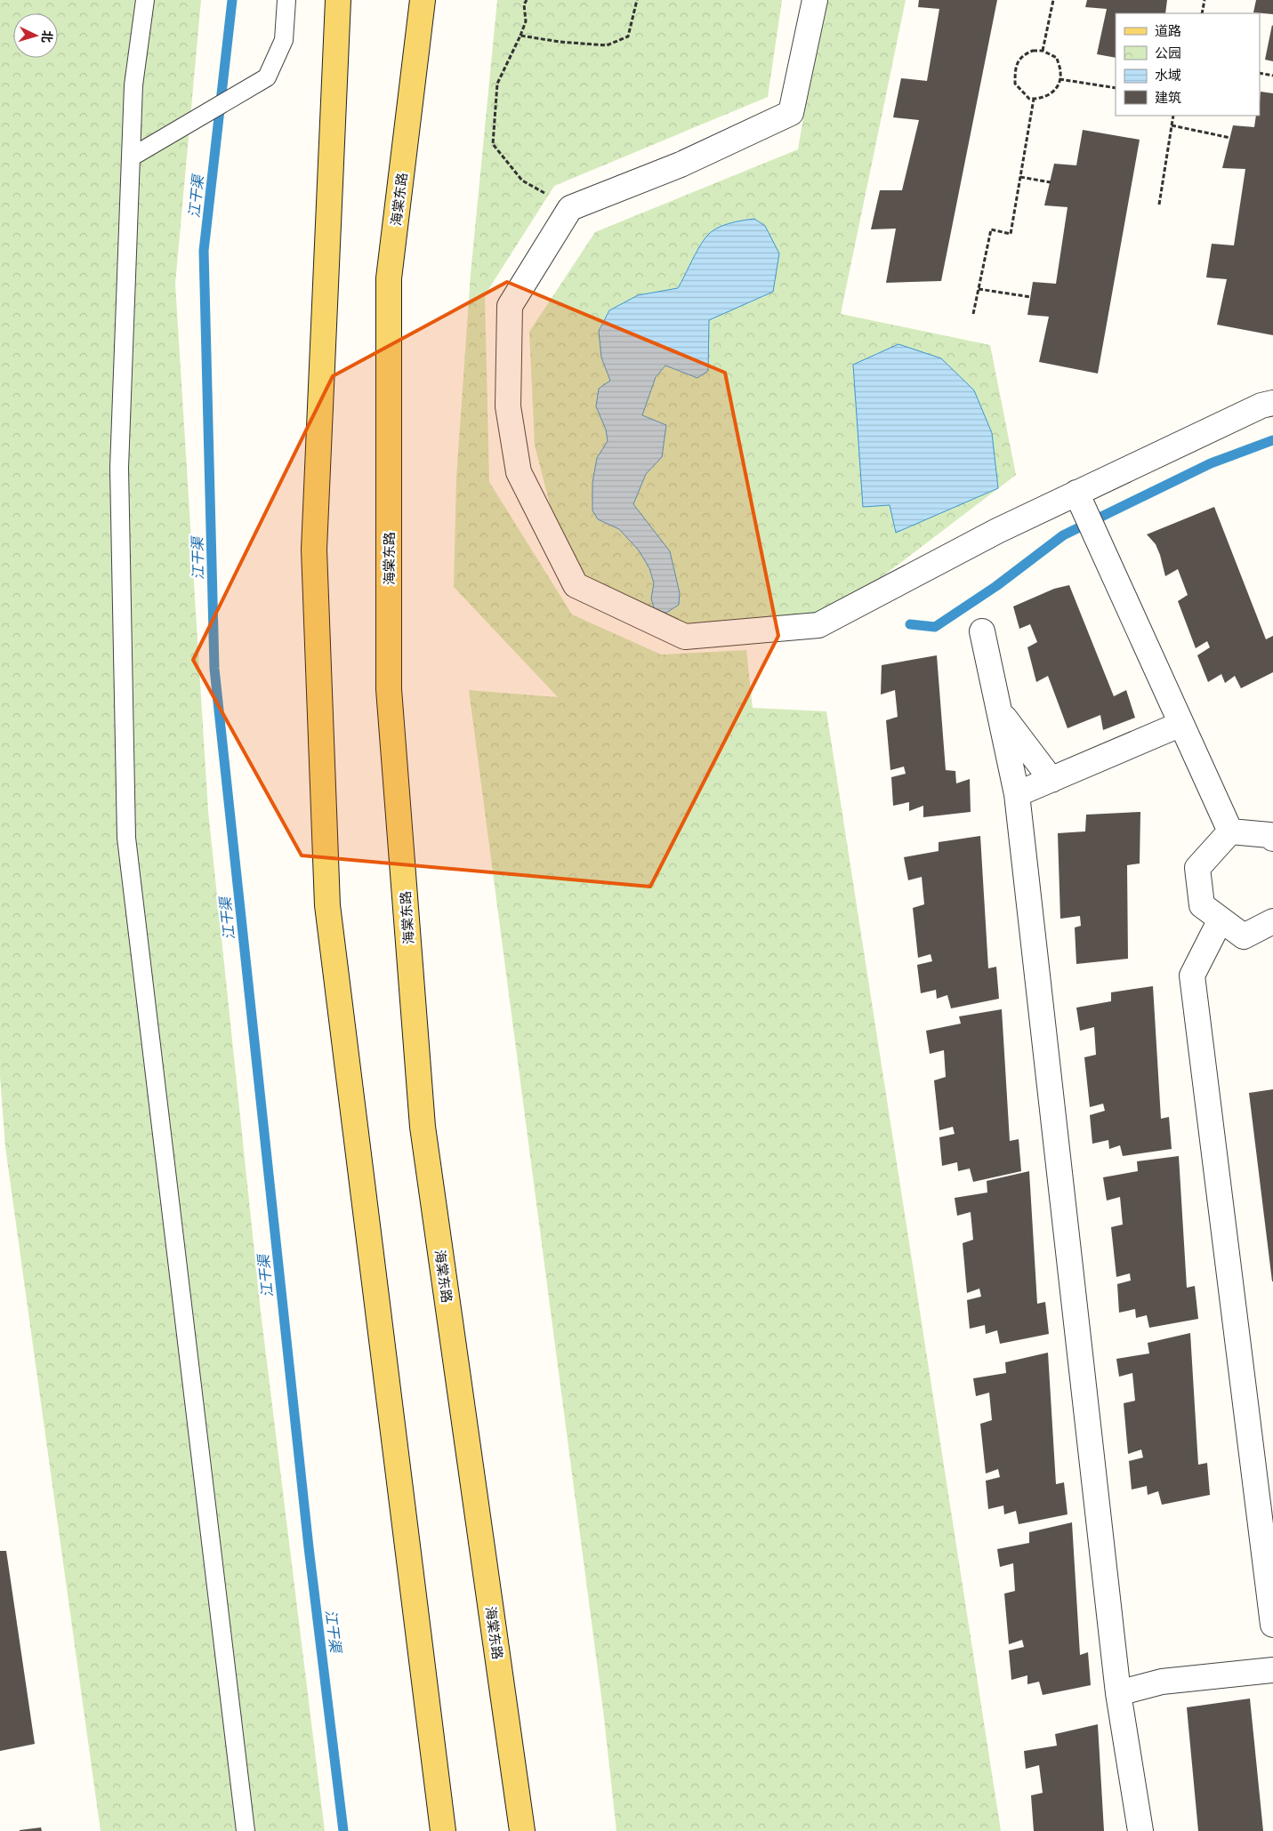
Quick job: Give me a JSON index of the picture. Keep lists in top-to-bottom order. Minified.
{"streets":{"main road":["海棠东路"]},"water":["江干渠"],"legend":["道路","公园","水域","建筑"],"north":"right"}
